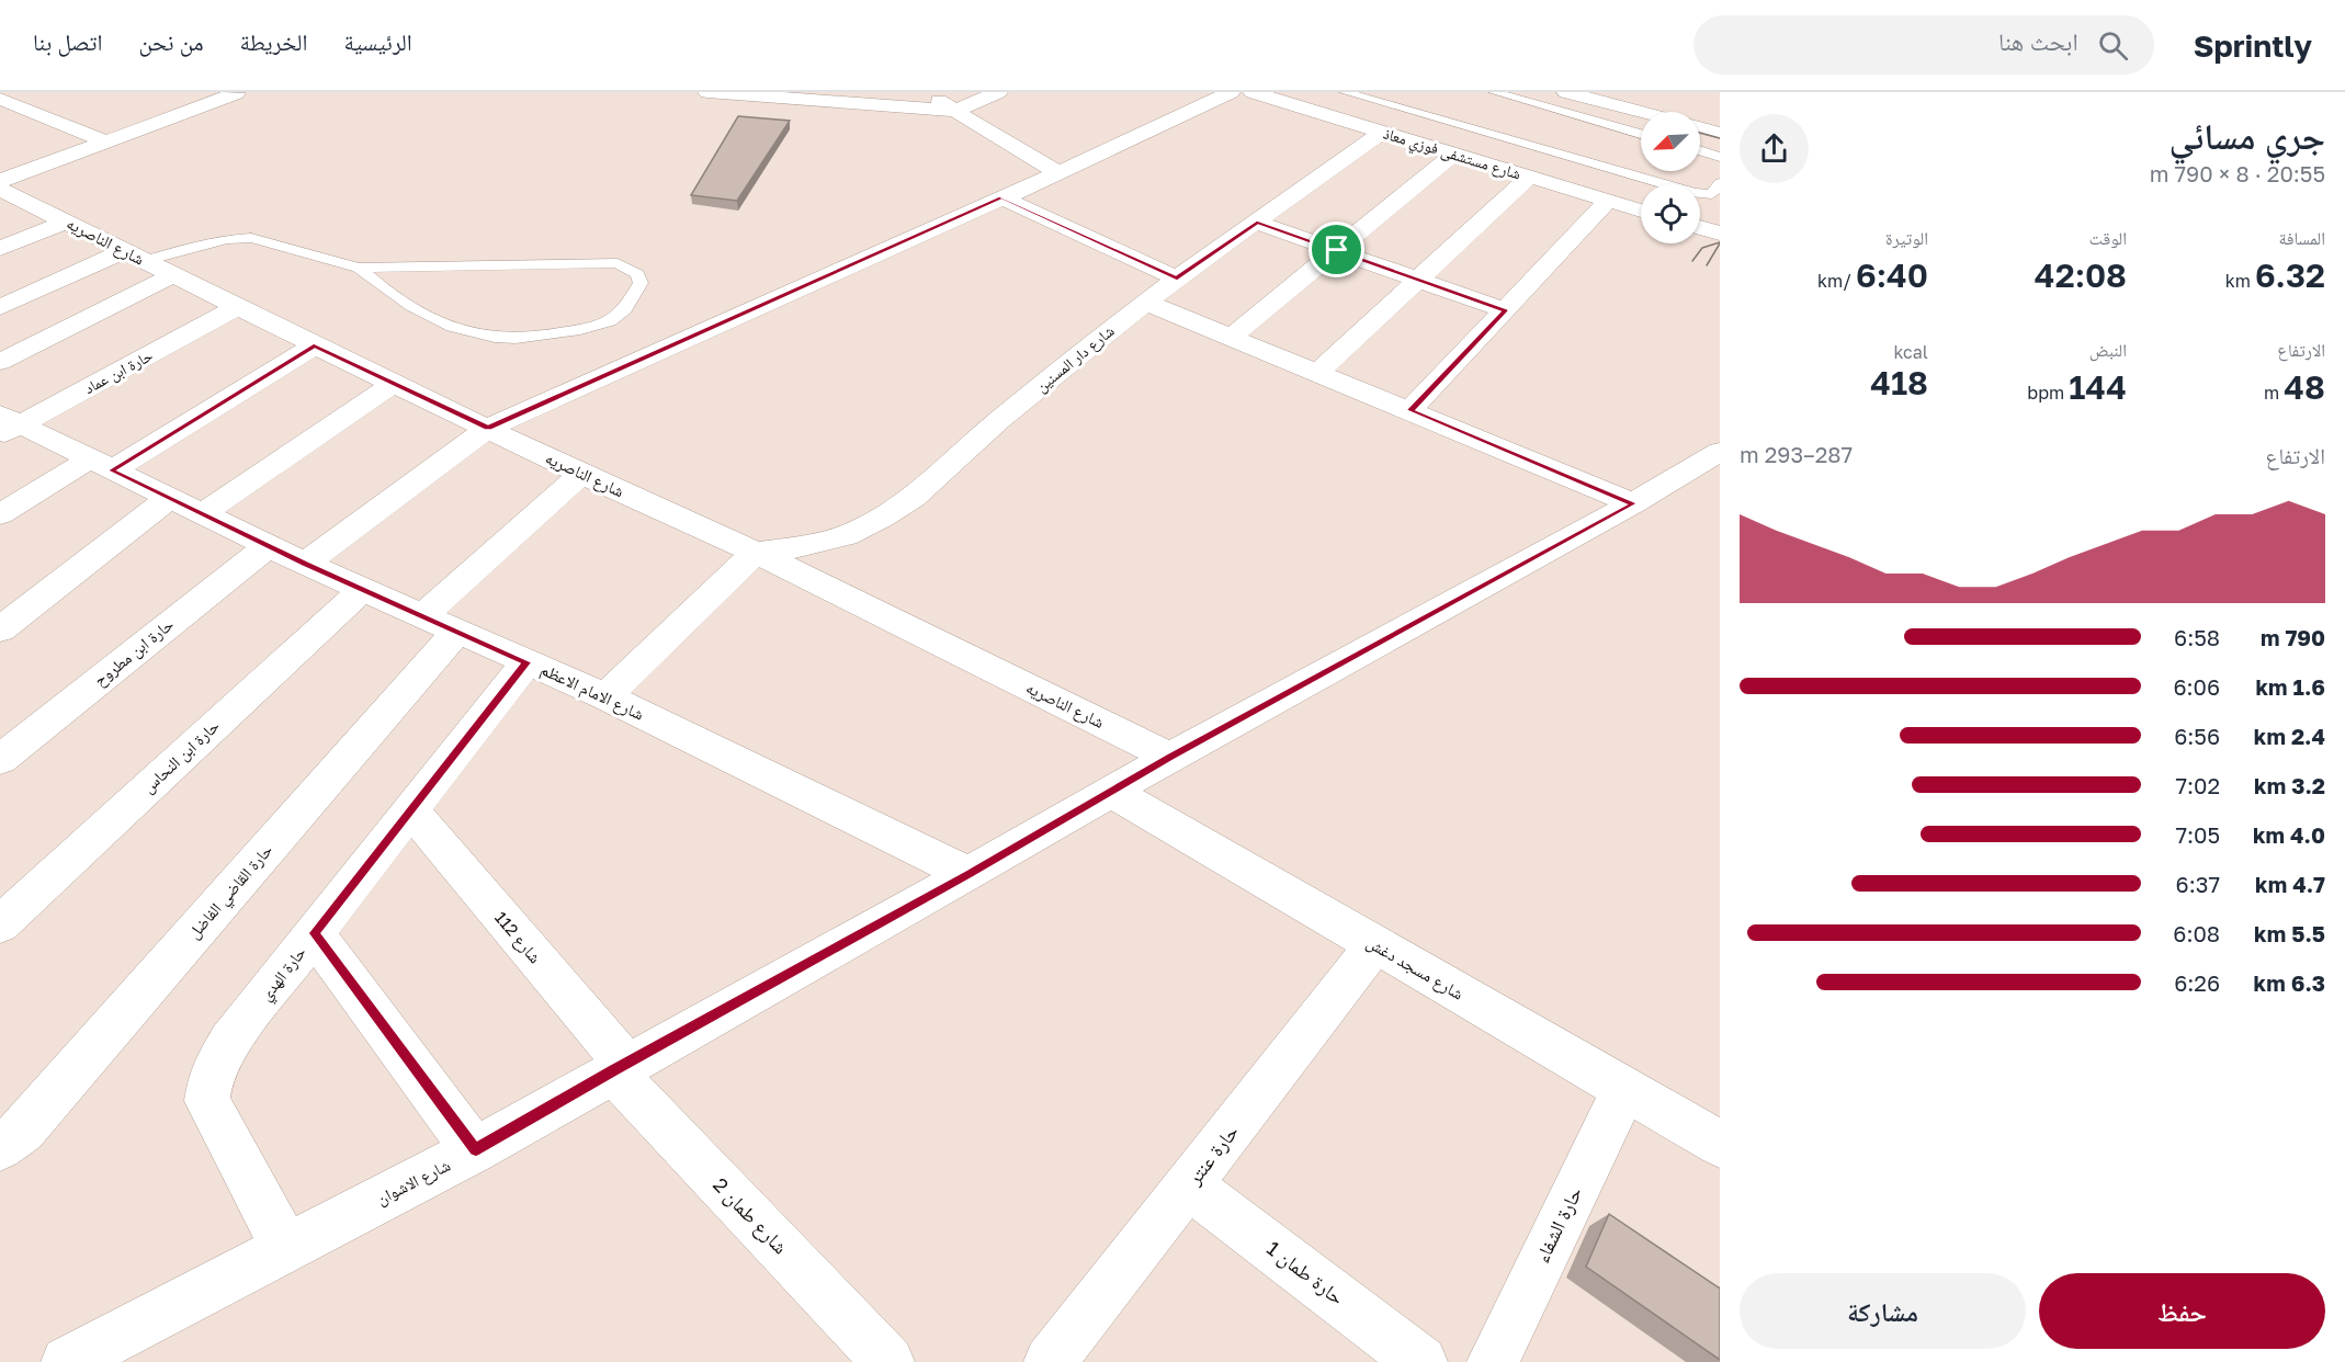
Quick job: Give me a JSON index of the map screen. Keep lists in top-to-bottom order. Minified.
{"streets":{"street":["شارع مستشفى فوزي معاذ","شارع الناصريه","شارع دار المسنين","حارة ابن عماد","حارة ابن مطروح","شارع الامام الاعظم","حارة ابن النحاس","حارة القاضي الفاضل","شارع 112","شارع مسجد دغش","حارة الهدي","حارة عنتر","شارع الاشوان","شارع طمان 2","حارة الشفاء","حارة طمان 1"]},"crossings":[["شارع مستشفى فوزي معاذ","شارع دار المسنين"],["شارع الناصريه","شارع دار المسنين"],["شارع الناصريه","حارة ابن عماد"],["شارع الناصريه","حارة القاضي الفاضل"],["شارع الناصريه","شارع الاشوان"],["حارة ابن عماد","شارع الامام الاعظم"],["حارة ابن مطروح","شارع الامام الاعظم"],["شارع الامام الاعظم","حارة ابن النحاس"],["شارع الامام الاعظم","حارة القاضي الفاضل"],["شارع الامام الاعظم","حارة الهدي"],["شارع الامام الاعظم","شارع الاشوان"],["شارع 112","حارة الهدي"],["شارع 112","شارع الاشوان"],["شارع 112","شارع طمان 2"],["شارع مسجد دغش","حارة عنتر"],["شارع مسجد دغش","شارع الاشوان"],["شارع مسجد دغش","حارة الشفاء"],["حارة الهدي","شارع الاشوان"],["حارة عنتر","حارة طمان 1"],["شارع الاشوان","شارع طمان 2"]],"north":"bottom left","page":{"header":"Sprintly","search":"ابحث هنا","nav":["الرئيسية","الخريطة","من نحن","اتصل بنا"],"heading":["جري مسائي","20:55 · 8 × 790 m"],"stats":[["المسافة","6.32 km"],["الوقت","42:08"],["الوتيرة","6:40 /km"],["الارتفاع","48 m"],["النبض","144 bpm"],["kcal","418"]],"chart":["الارتفاع","287–293 m"],"list":[{"name":"790 m","note":"6:58"},{"name":"1.6 km","note":"6:06"},{"name":"2.4 km","note":"6:56"},{"name":"3.2 km","note":"7:02"},{"name":"4.0 km","note":"7:05"},{"name":"4.7 km","note":"6:37"},{"name":"5.5 km","note":"6:08"},{"name":"6.3 km","note":"6:26"}],"buttons":["حفظ","مشاركة"]}}
